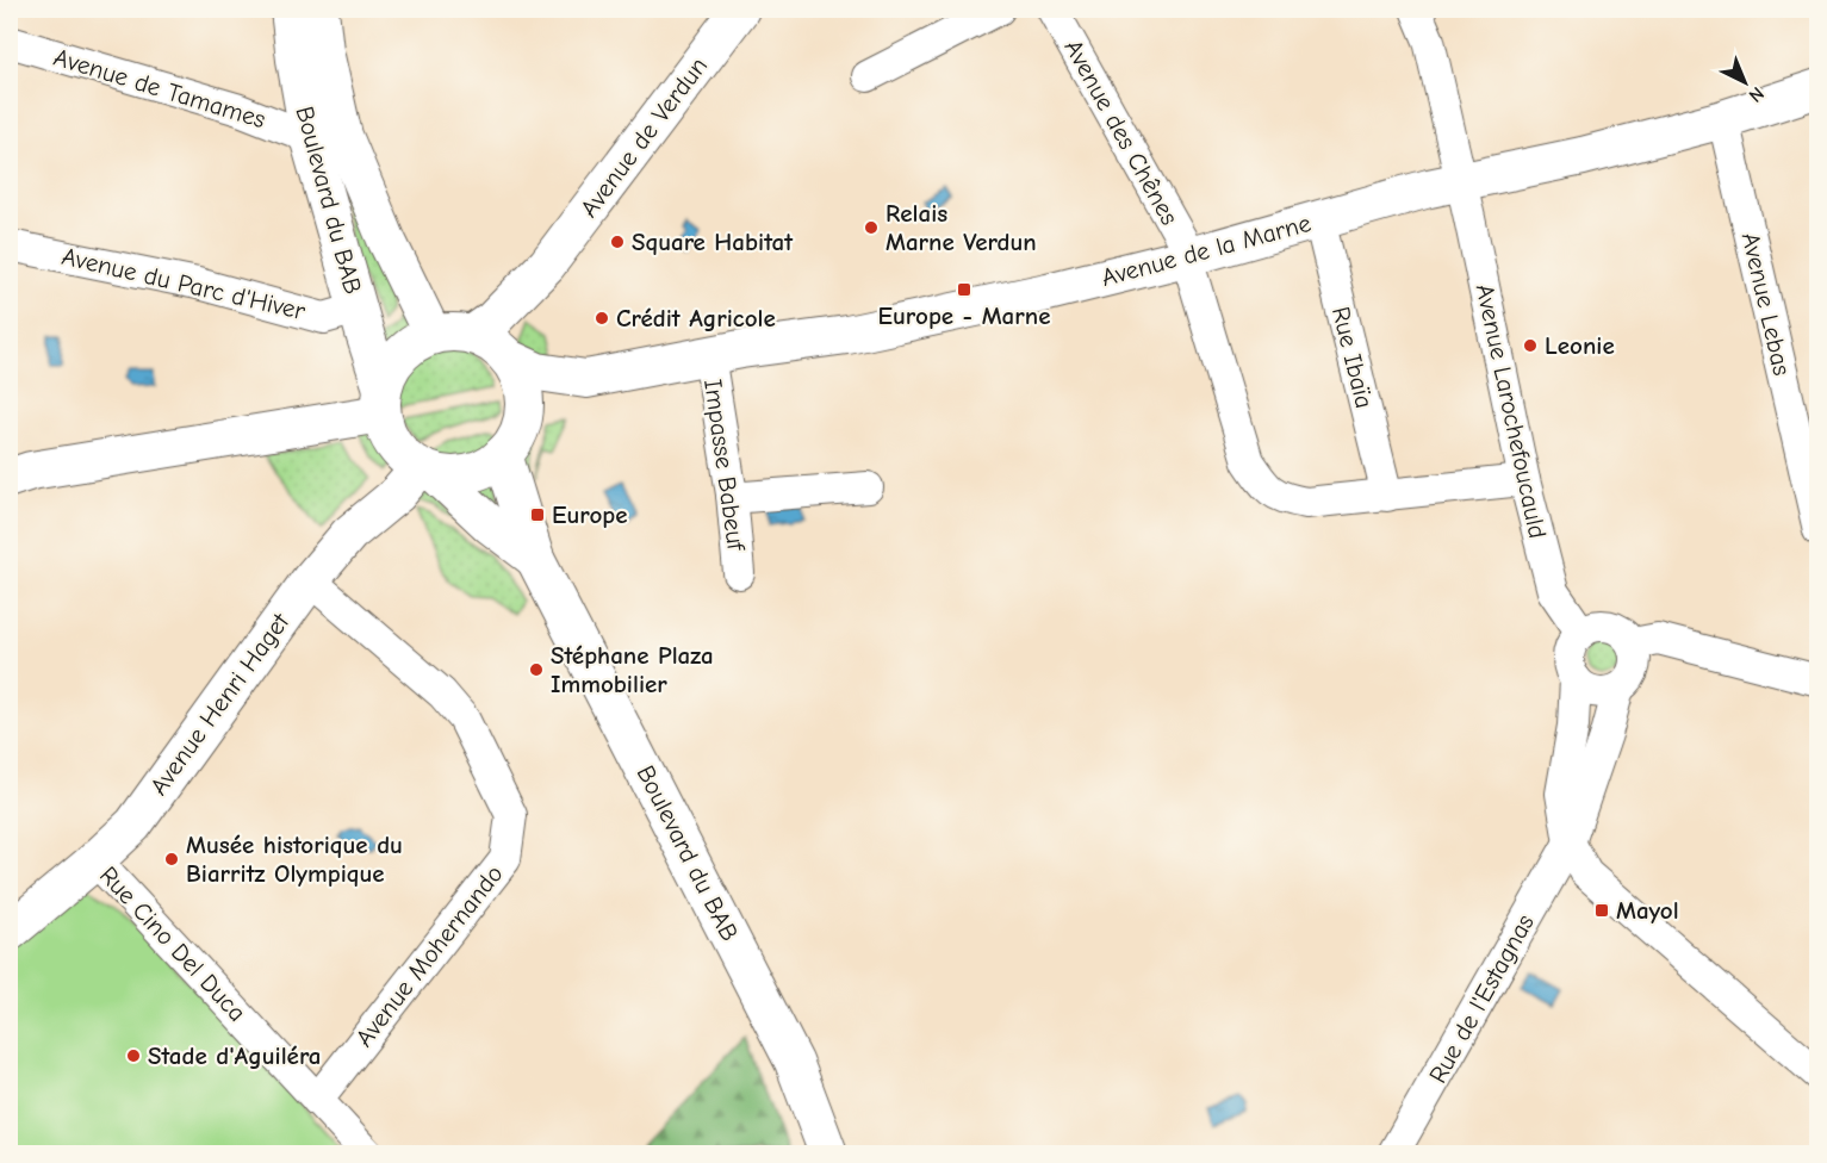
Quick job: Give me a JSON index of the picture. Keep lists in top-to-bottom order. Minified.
{"streets":{"main road":["Avenue de Verdun","Boulevard du BAB","Avenue de la Marne","Avenue Henri Haget"],"street":["Avenue de Tamames","Avenue des Chênes","Avenue du Parc d'Hiver","Avenue Lebas","Rue Ibaïa","Avenue Larochefoucauld","Impasse Babeuf","Rue Cino Del Duca","Avenue Mohernando","Rue de l'Estagnas"]},"crossings":[["Avenue de Tamames","Boulevard du BAB"],["Avenue des Chênes","Avenue de la Marne"],["Avenue des Chênes","Rue Ibaïa"],["Avenue des Chênes","Avenue Larochefoucauld"],["Avenue de Verdun","Boulevard du BAB"],["Avenue de Verdun","Avenue de la Marne"],["Avenue de Verdun","Avenue Henri Haget"],["Boulevard du BAB","Avenue de la Marne"],["Boulevard du BAB","Avenue du Parc d'Hiver"],["Boulevard du BAB","Avenue Henri Haget"],["Avenue de la Marne","Avenue Lebas"],["Avenue de la Marne","Rue Ibaïa"],["Avenue de la Marne","Avenue Larochefoucauld"],["Avenue de la Marne","Impasse Babeuf"],["Avenue de la Marne","Avenue Henri Haget"],["Avenue Larochefoucauld","Rue de l'Estagnas"],["Avenue Henri Haget","Rue Cino Del Duca"],["Avenue Henri Haget","Avenue Mohernando"],["Rue Cino Del Duca","Avenue Mohernando"]],"places":{"other":["Relais Marne Verdun","Square Habitat","Crédit Agricole","Leonie","Stéphane Plaza Immobilier","Musée historique du Biarritz Olympique","Stade d'Aguiléra"],"transit":["Europe - Marne","Europe","Mayol"]},"north":"bottom right"}
